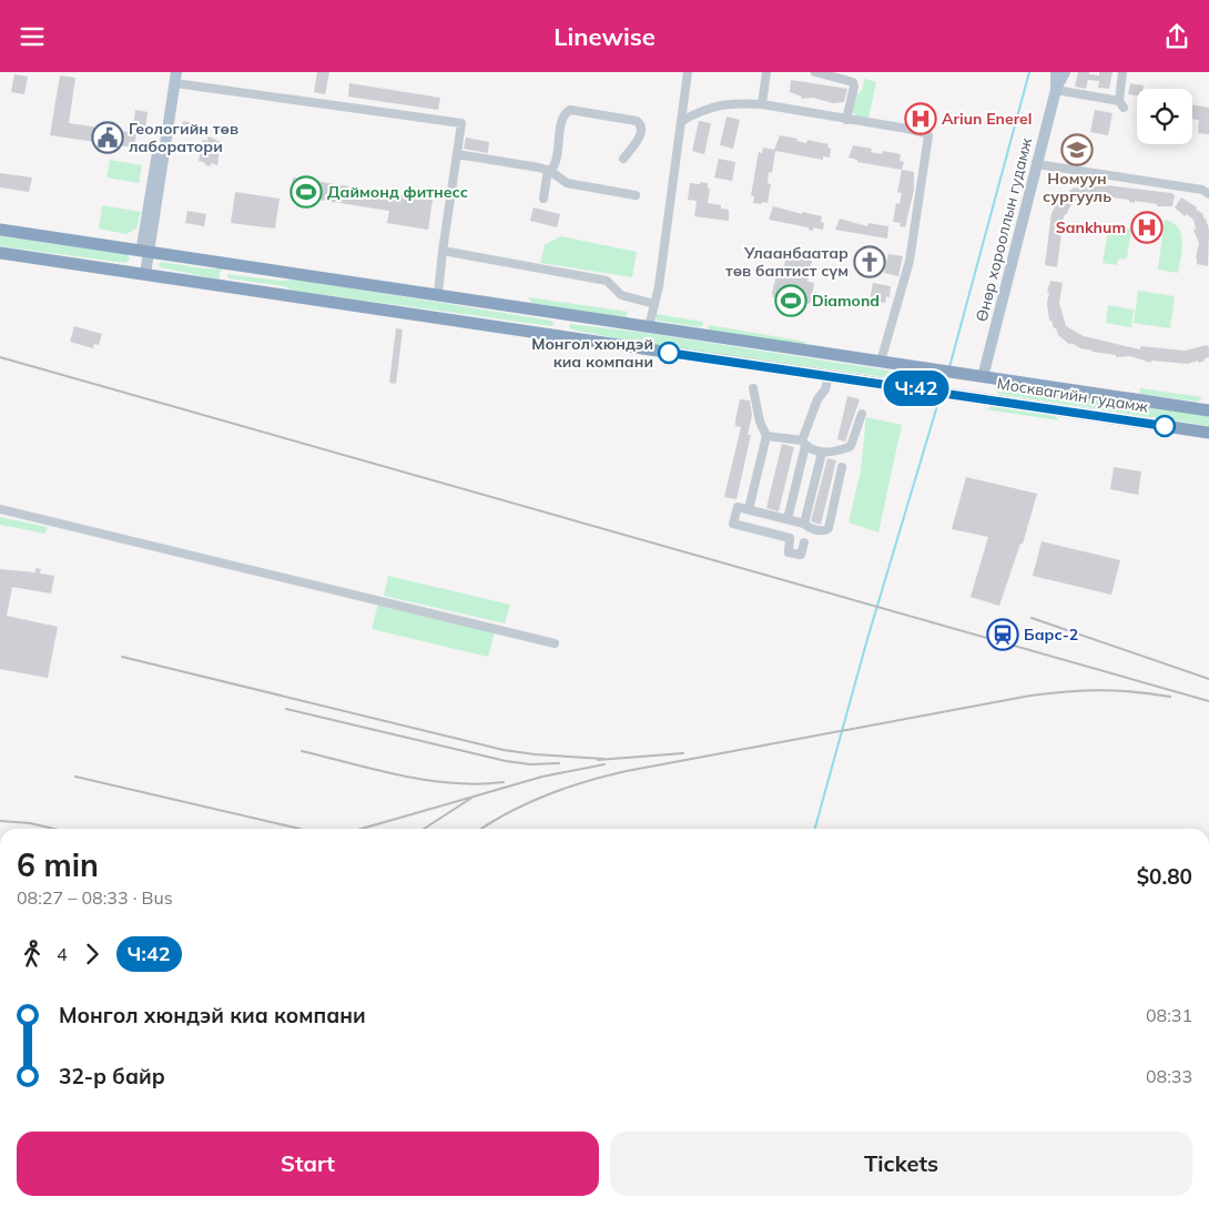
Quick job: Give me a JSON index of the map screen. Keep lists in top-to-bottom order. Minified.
{"streets":{"highway":["Москвагийн гудамж"],"main road":["Өнөр хорооллын гудамж"]},"crossings":[["Өнөр хорооллын гудамж","Москвагийн гудамж"]],"places":{"hospital":["Ariun Enerel","Sankhum"],"public building":["Геологийн төв лаборатори"],"school or university":["Номуун сургууль"],"sports":["Даймонд фитнесс","Diamond"],"church":["Улаанбаатар төв баптист сүм"],"other":["Монгол хюндэй киа компани"],"station":["Барс-2"]},"lines":["bus line Ч:42"],"page":{"header":"Linewise","on_map":"Ч:42","heading":["6 min","08:27 – 08:33 · Bus","$0.80"],"legs":["4","Ч:42"],"list":[{"name":"Монгол хюндэй киа компани","value":"08:31"},{"name":"32-р байр","value":"08:33"}],"buttons":["Start","Tickets"]}}
